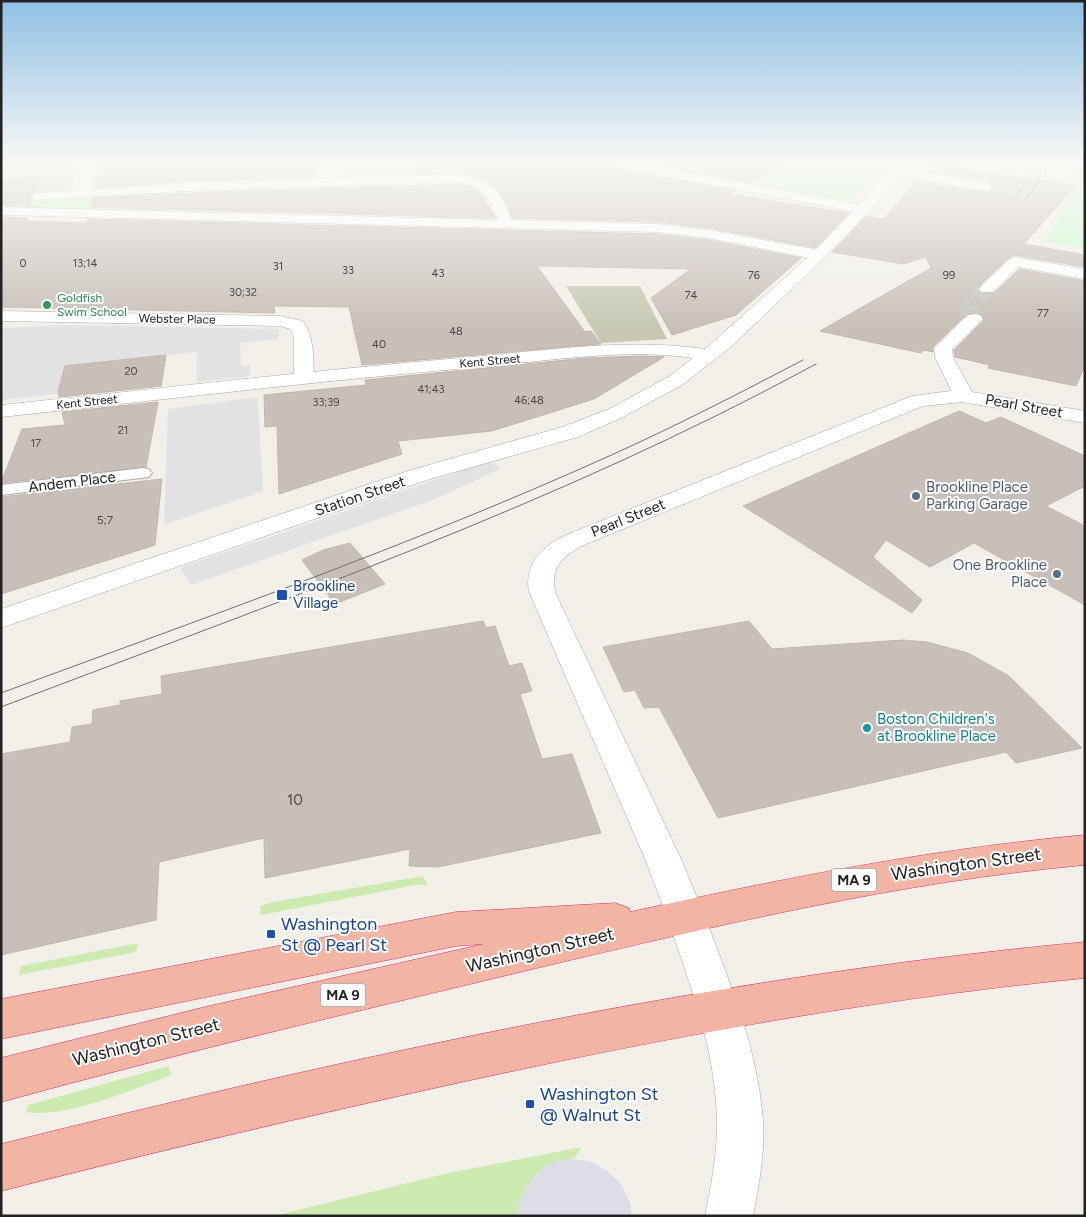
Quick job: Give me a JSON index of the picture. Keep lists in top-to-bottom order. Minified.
{"streets":{"highway":["Washington Street","MA 9"],"street":["Webster Place","Kent Street","Pearl Street","Station Street"],"lane":["Andem Place"]},"crossings":[["Webster Place","Kent Street"],["Kent Street","Station Street"],["Pearl Street","Washington Street"]],"places":{"other":["Goldfish Swim School","Brookline Place Parking Garage","One Brookline Place","Boston Children's at Brookline Place"],"transit":["Brookline Village","Washington St @ Pearl St","Washington St @ Walnut St"]},"house_numbers":["0","13;14","31","33","43","76","99","30;32","74","77","48","40","20","41;43","46;48","33;39","21","17","5;7","10"]}
